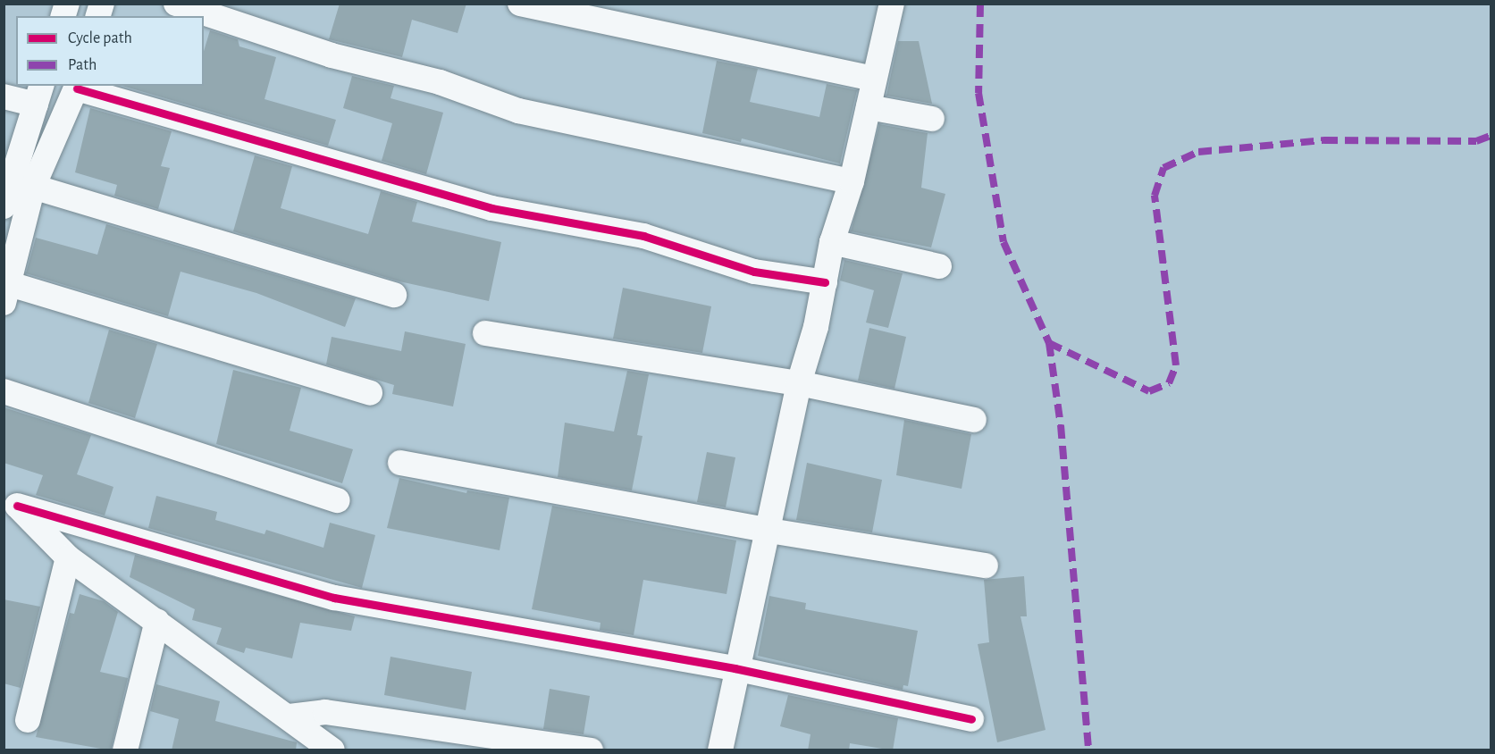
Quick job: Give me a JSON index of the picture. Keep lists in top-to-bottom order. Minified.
{"legend":["Cycle path","Path"]}
